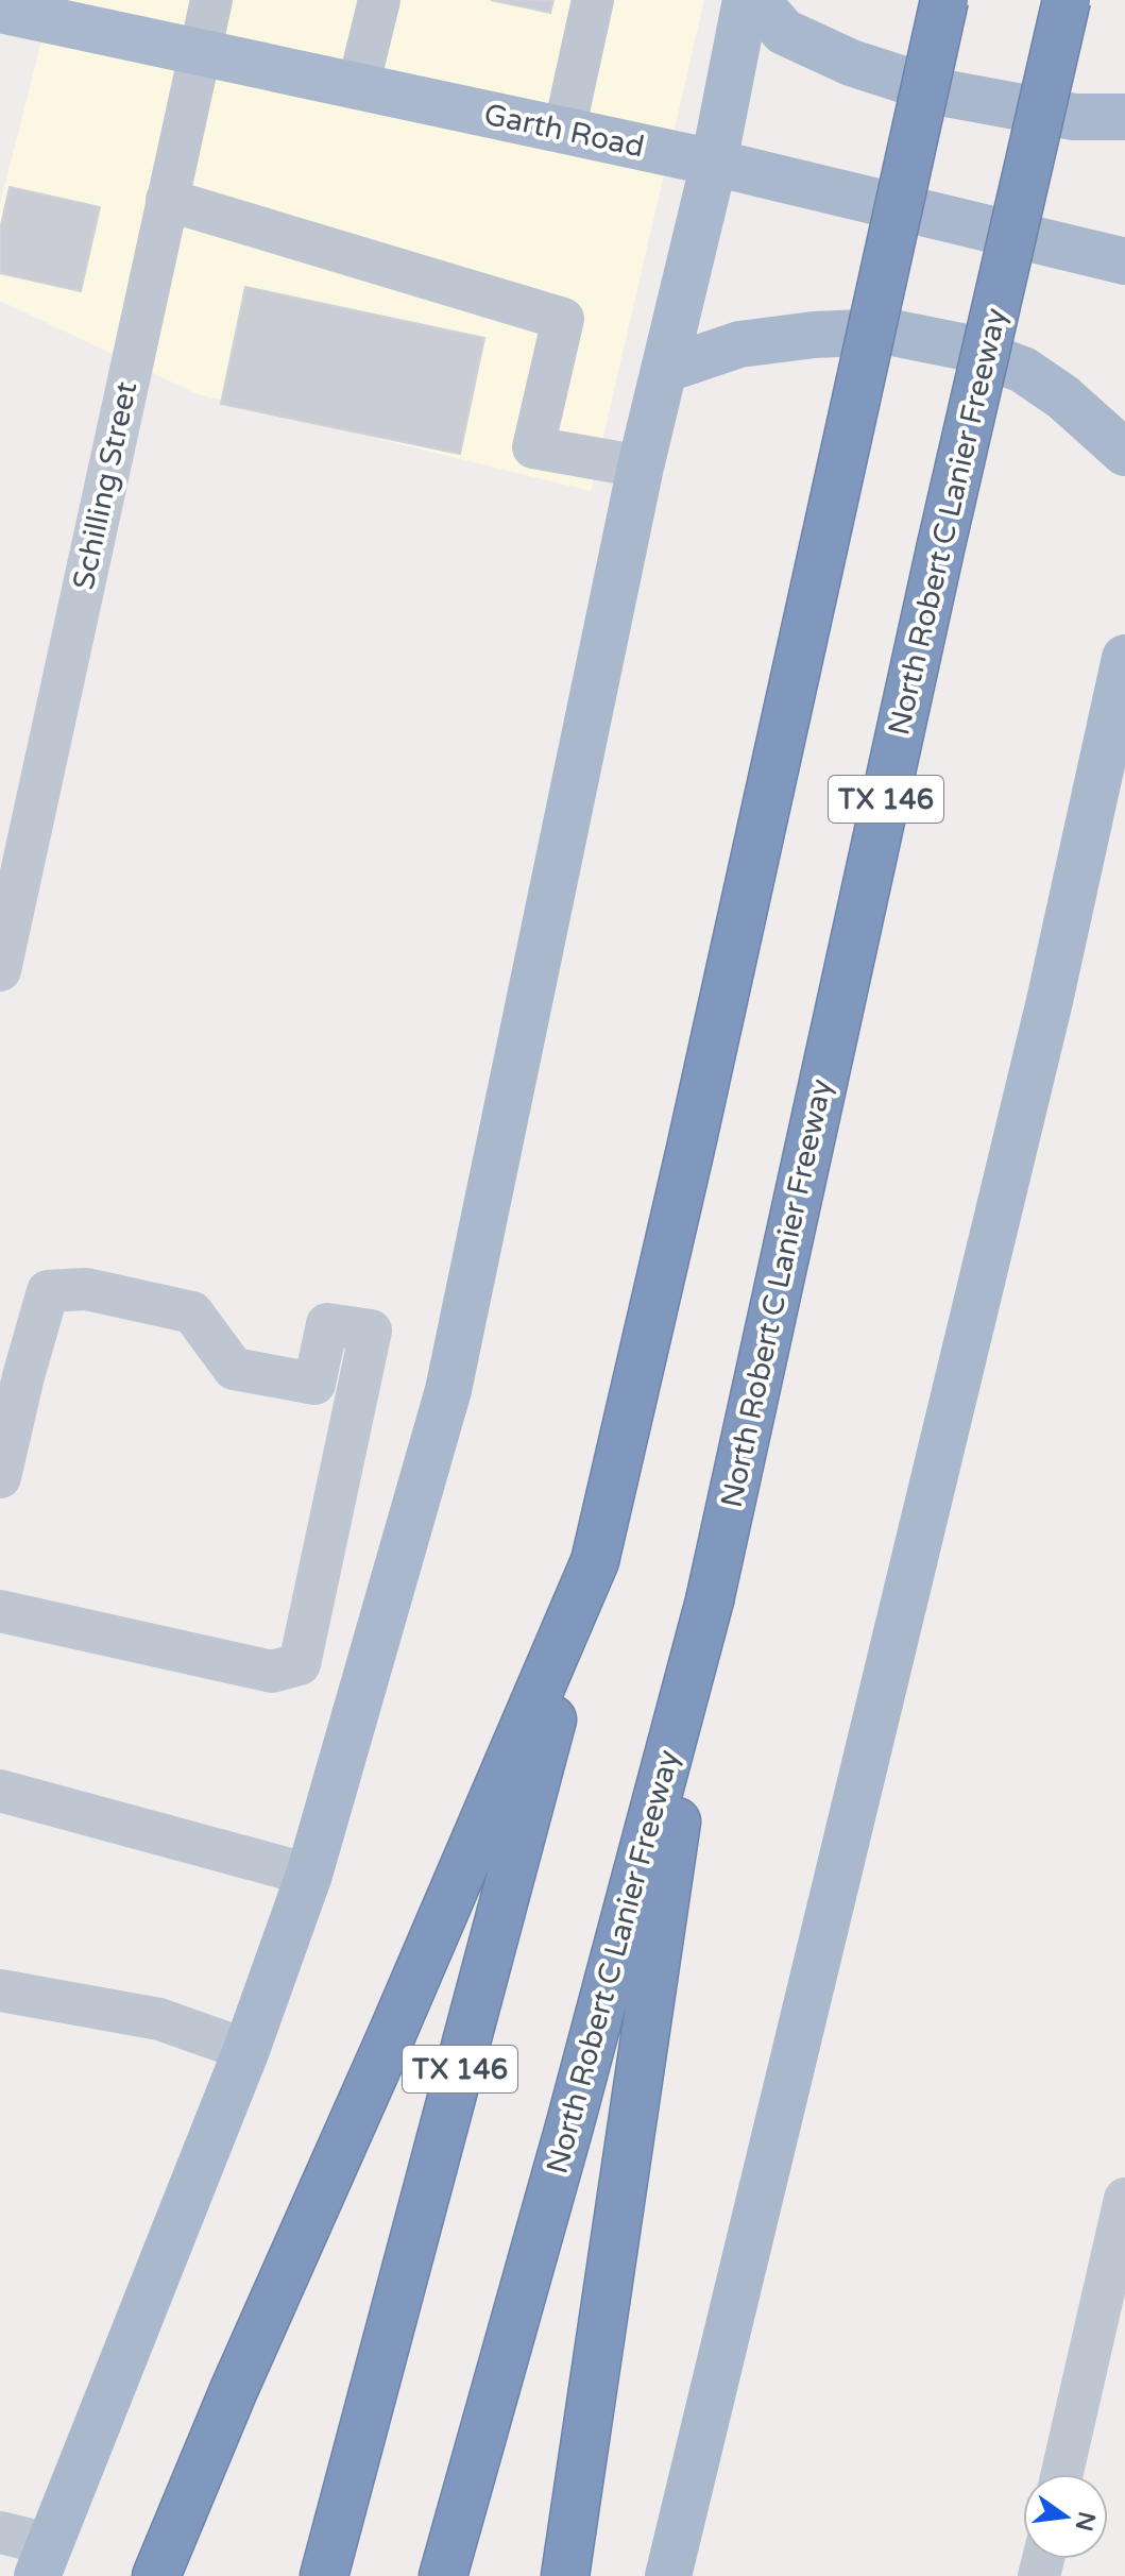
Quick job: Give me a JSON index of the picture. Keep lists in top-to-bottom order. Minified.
{"streets":{"highway":["North Robert C Lanier Freeway","TX 146"],"main road":["Garth Road"],"street":["Schilling Street"]},"crossings":[["Garth Road","Schilling Street"]],"north":"right"}
